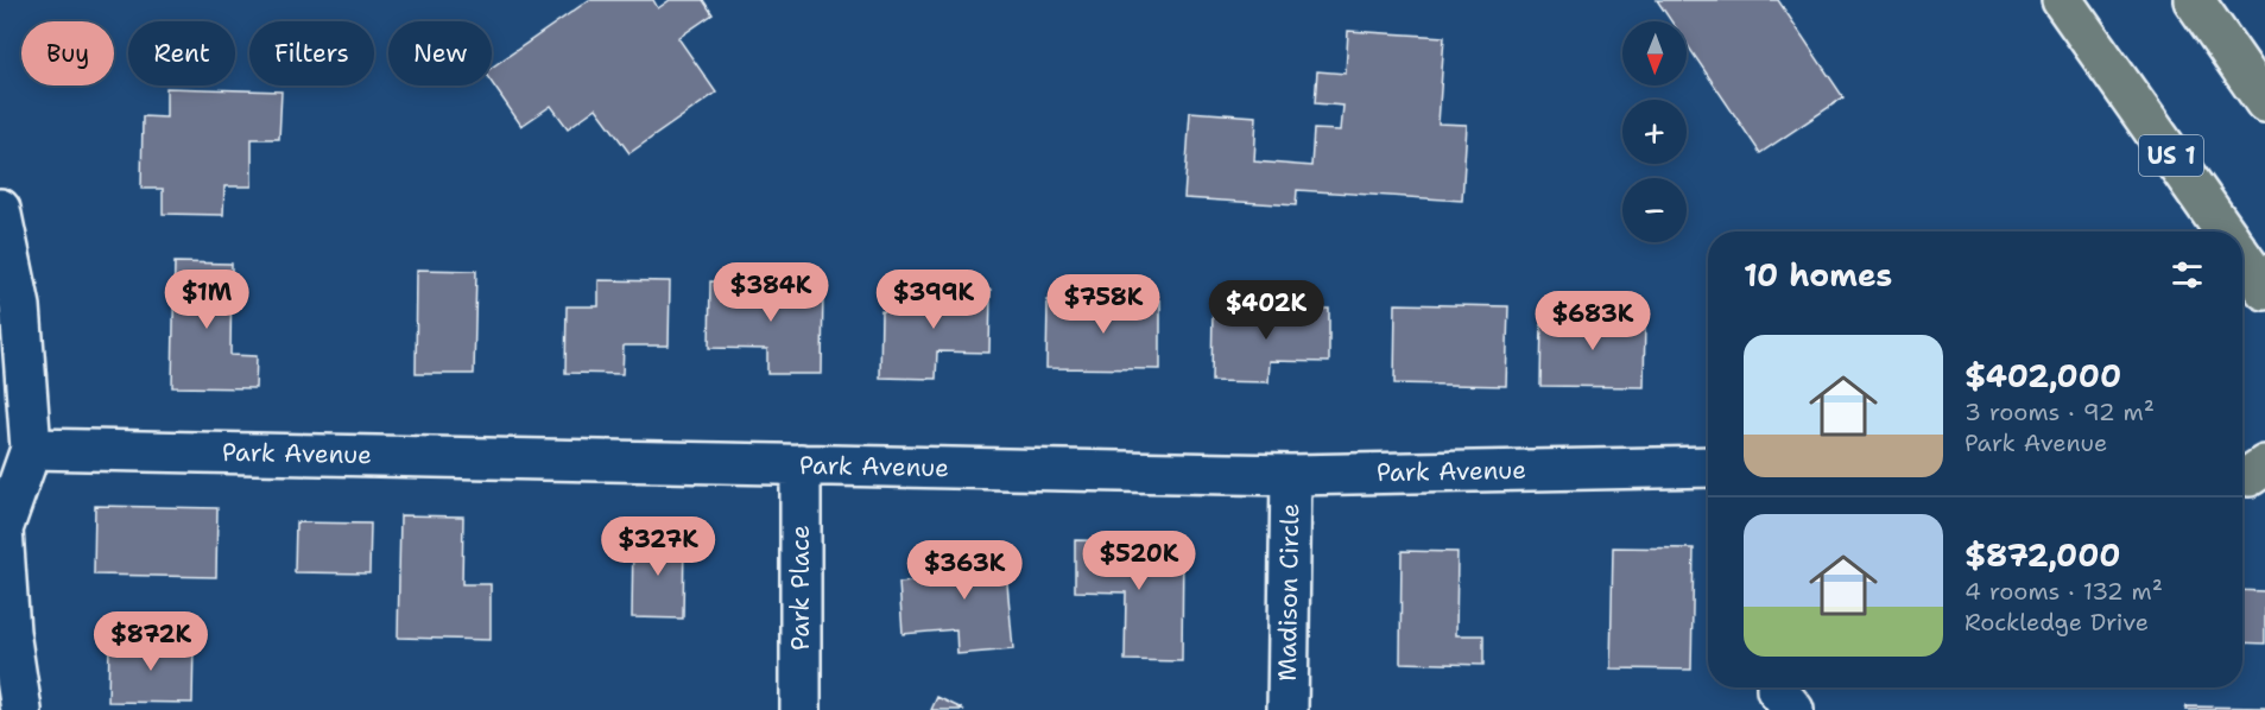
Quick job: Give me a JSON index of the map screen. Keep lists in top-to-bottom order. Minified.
{"streets":{"main road":["US 1"],"street":["Park Avenue","Park Place","Madison Circle"]},"crossings":[["Park Avenue","Park Place"],["Park Avenue","Madison Circle"]],"north":"bottom","page":{"map_buttons":["+","−"],"chip":["Buy","Rent","Filters","New"],"heading":"10 homes","price":["$384K","$1M","$399K","$758K","$402K","$683K","$327K","$520K","$363K","$872K"],"list":[{"name":"$402,000","note":"3 rooms · 92 m² · Park Avenue"},{"name":"$872,000","note":"4 rooms · 132 m² · Rockledge Drive"}]}}
